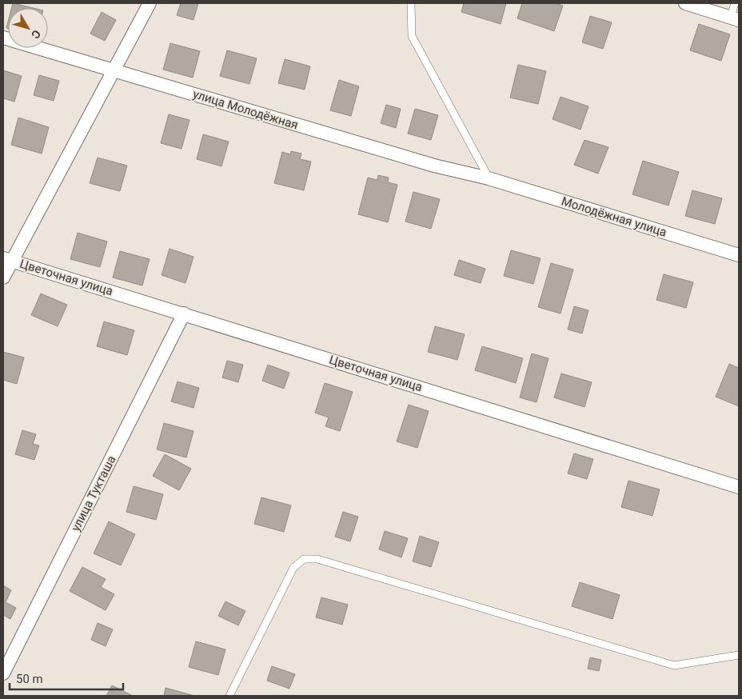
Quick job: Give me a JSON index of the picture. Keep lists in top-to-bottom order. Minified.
{"streets":{"street":["улица Молодёжная","Молодёжная улица","Цветочная улица","улица Тукташа"]},"crossings":[["улица Молодёжная","Молодёжная улица"],["Цветочная улица","улица Тукташа"]],"scale_bar":"50 m","north":"bottom right"}
